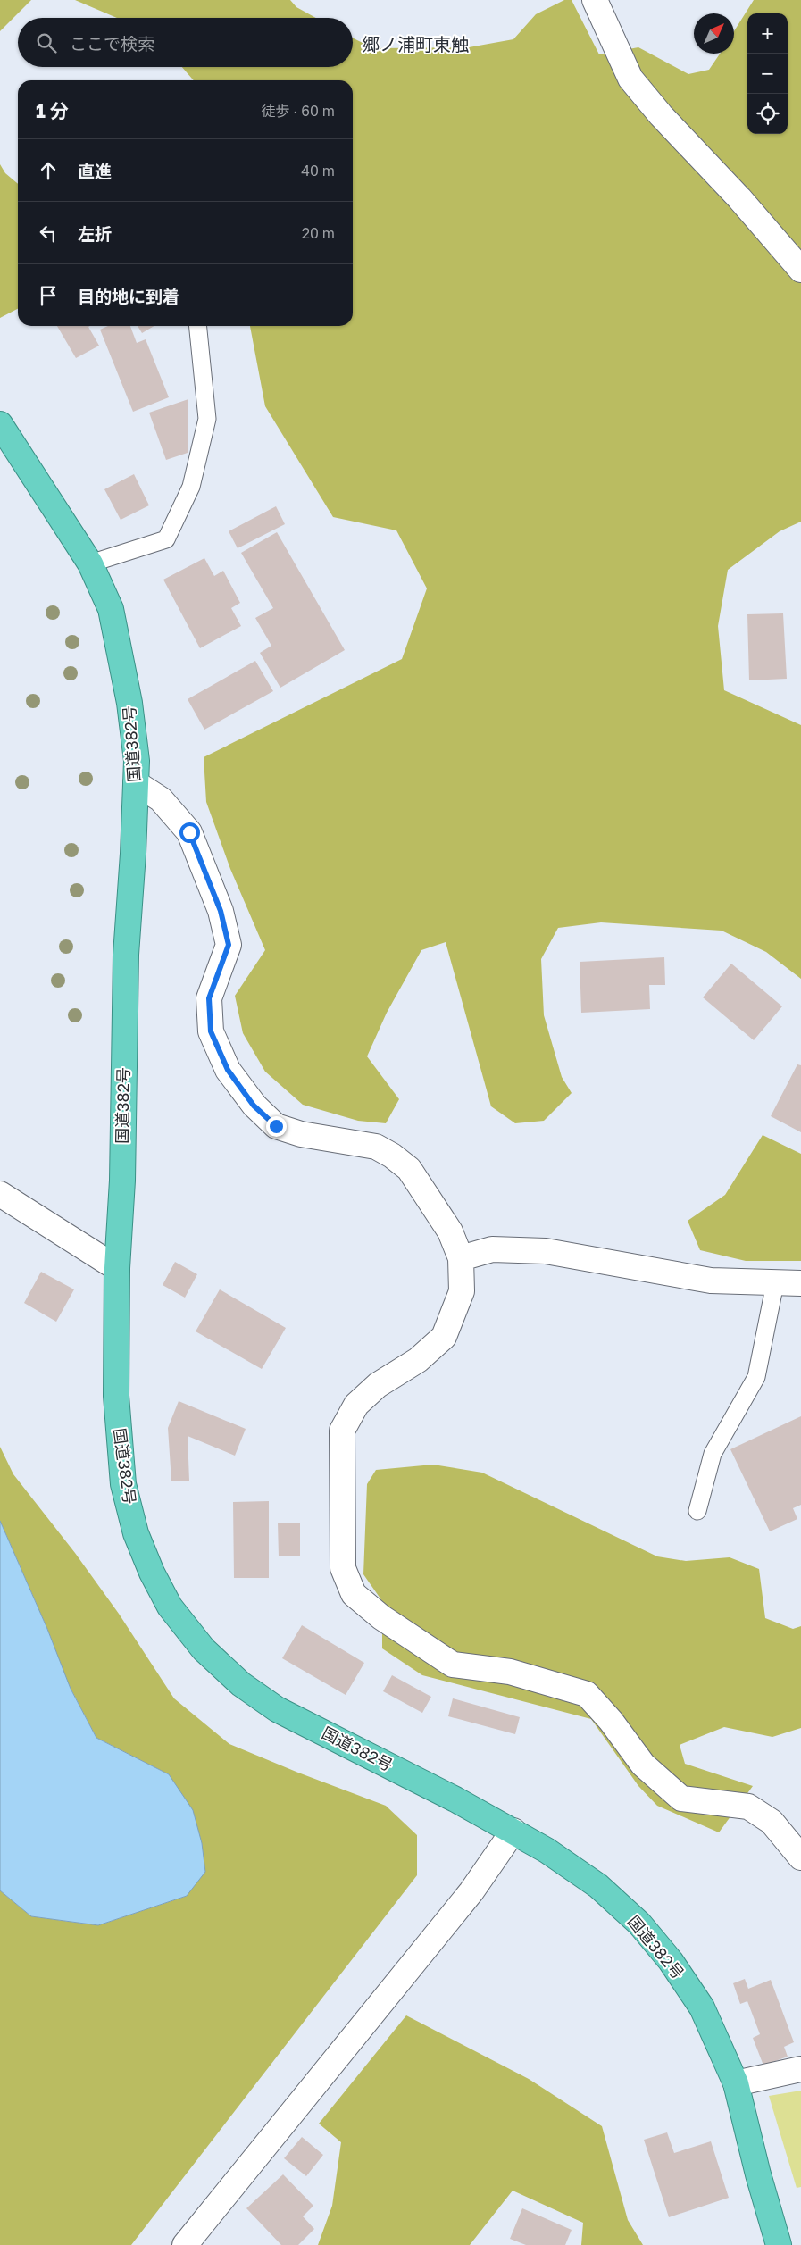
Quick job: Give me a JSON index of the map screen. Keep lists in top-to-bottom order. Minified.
{"streets":{"highway":["国道382号"]},"districts":["郷ノ浦町東触"],"north":"top right","page":{"map_buttons":["+","−"],"search":"ここで検索","heading":["1 分","徒歩 · 60 m"],"list":[["直進","40 m"],["左折","20 m"],"目的地に到着"]}}
